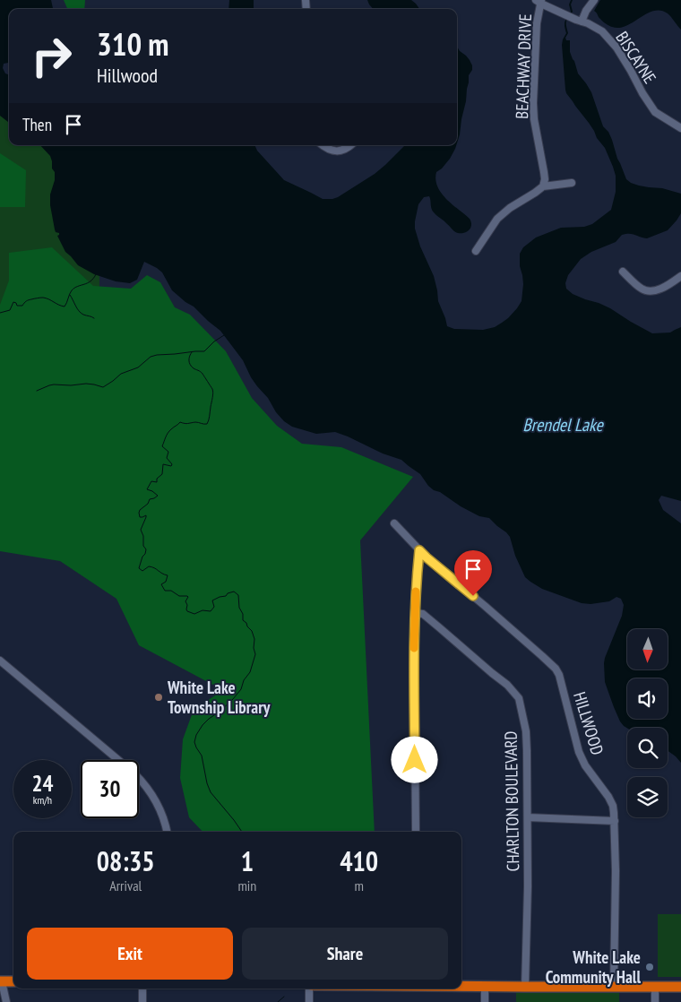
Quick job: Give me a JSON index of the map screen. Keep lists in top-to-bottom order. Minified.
{"streets":{"street":["BISCAYNE","BEACHWAY DRIVE","HILLWOOD","CHARLTON BOULEVARD"]},"crossings":[["BISCAYNE","BEACHWAY DRIVE"]],"water":["Brendel Lake"],"places":["White Lake Township Library","White Lake Community Hall"],"north":"bottom","page":{"turn":["310 m","Hillwood"],"then":"Then","speed":"24 km/h","limit":"30","eta":["08:35","Arrival","1","min","410","m"],"buttons":["Exit","Share"]}}
